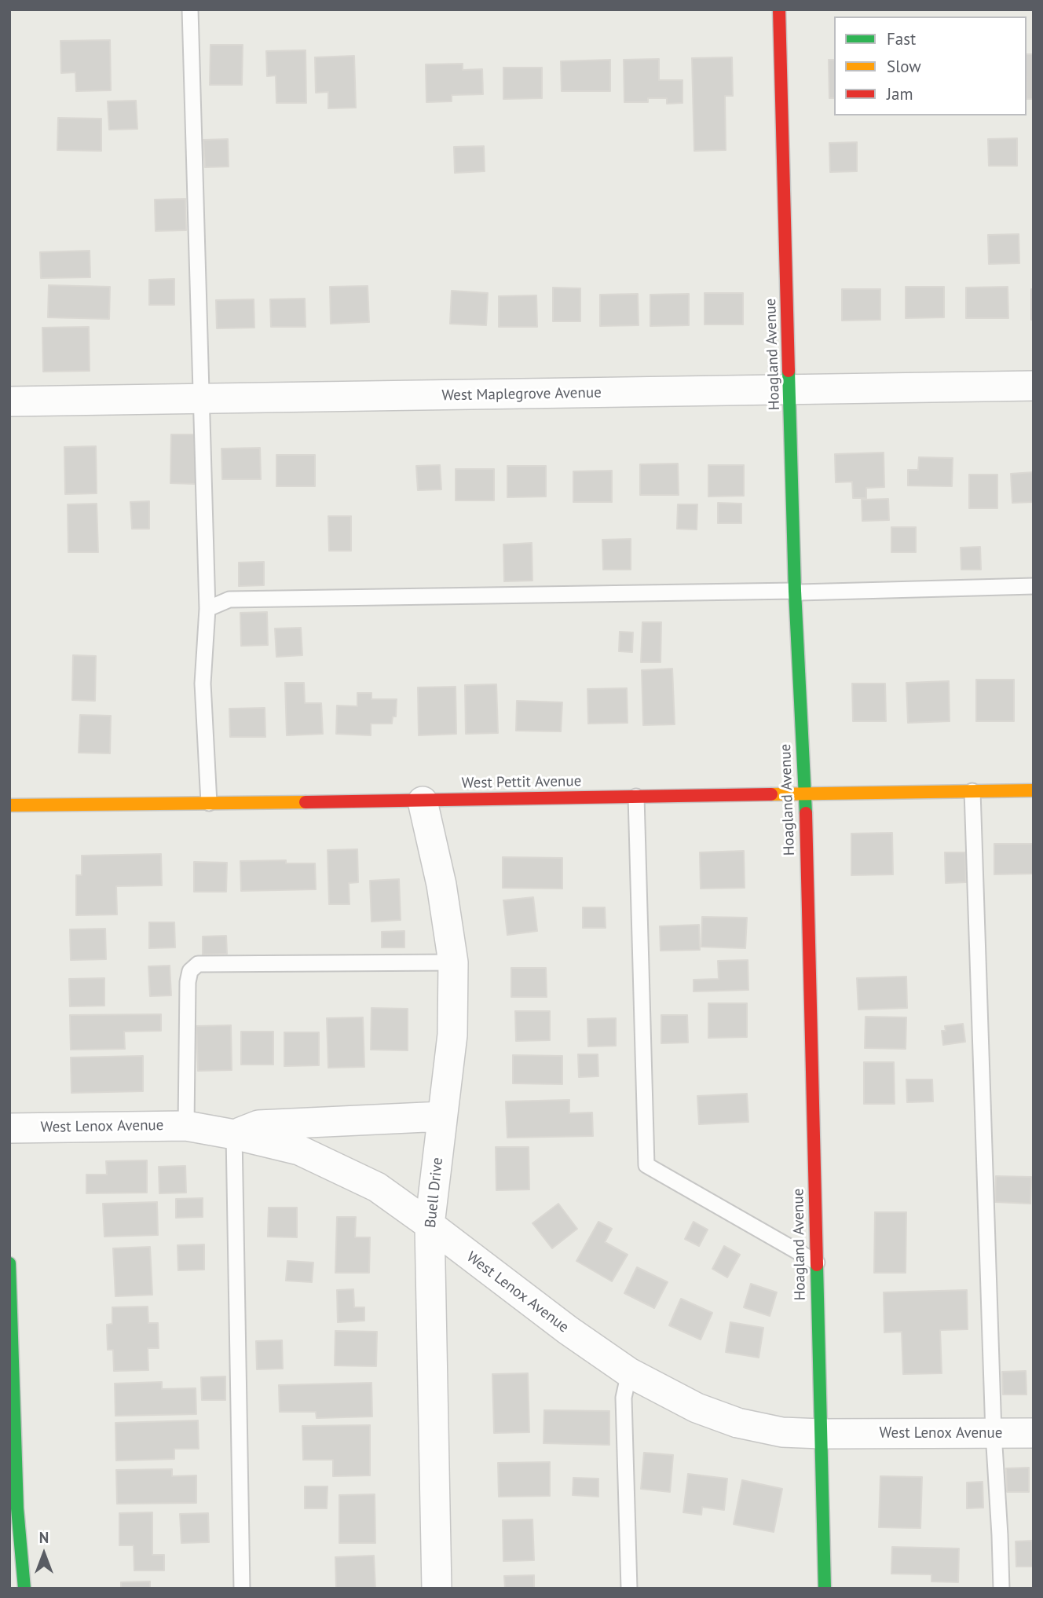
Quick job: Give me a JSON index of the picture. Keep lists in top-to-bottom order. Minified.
{"streets":{"street":["Hoagland Avenue","West Maplegrove Avenue","West Pettit Avenue","West Lenox Avenue","Buell Drive"]},"crossings":[["Hoagland Avenue","West Maplegrove Avenue"],["Hoagland Avenue","West Pettit Avenue"],["Hoagland Avenue","West Lenox Avenue"],["West Pettit Avenue","Buell Drive"],["West Lenox Avenue","Buell Drive"]],"legend":["Fast","Slow","Jam"],"north":"top"}
